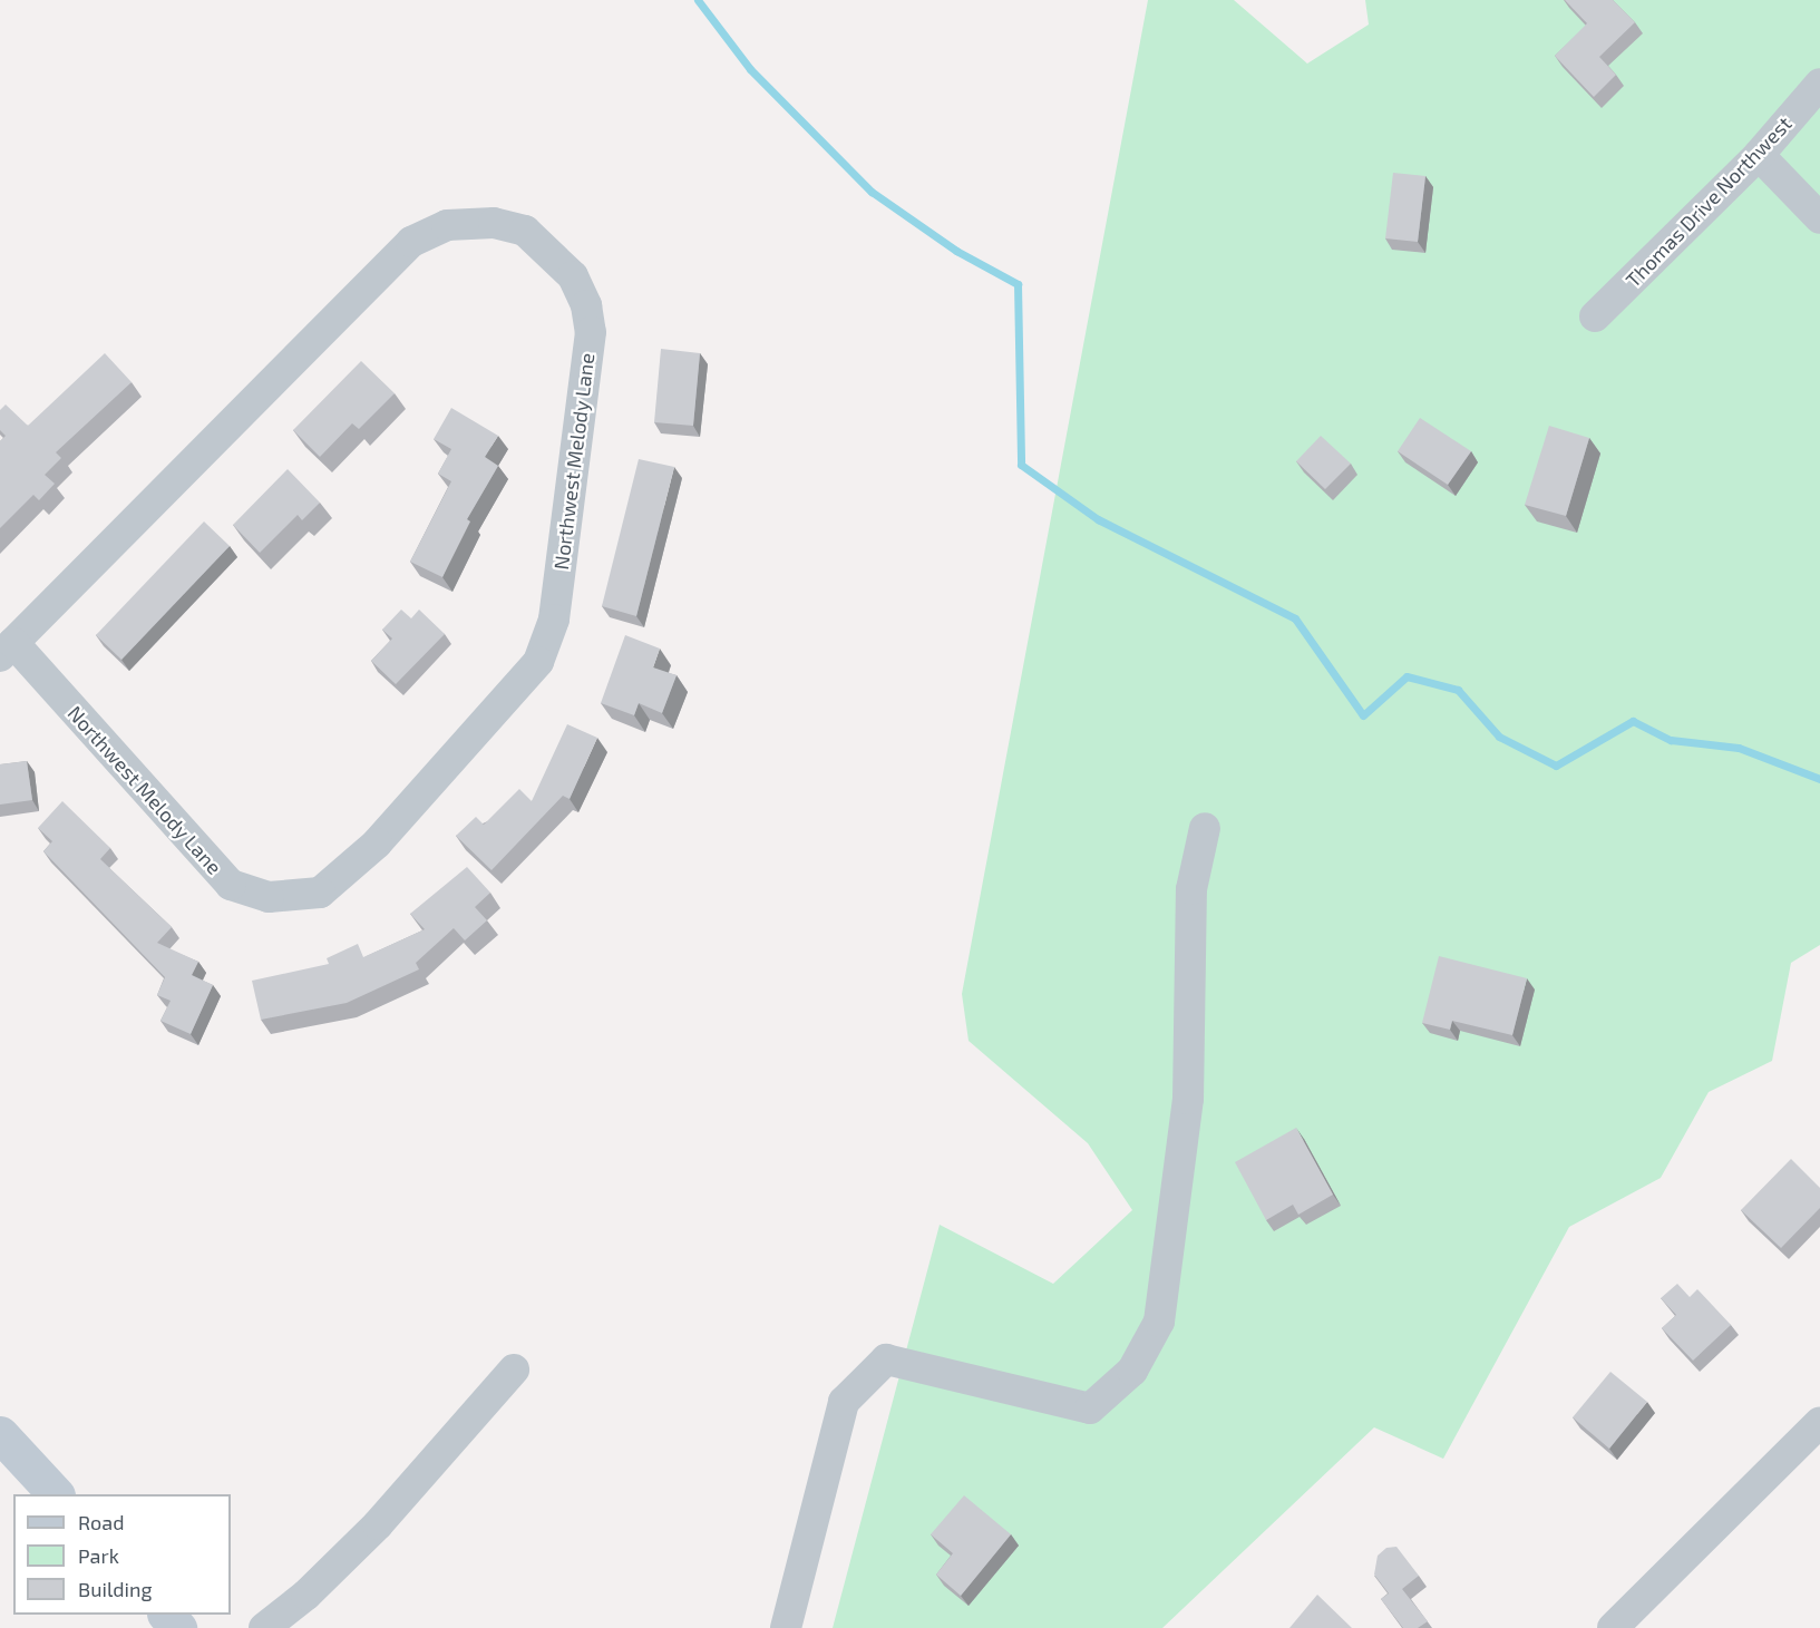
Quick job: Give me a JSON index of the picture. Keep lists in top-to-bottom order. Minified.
{"streets":{"street":["Thomas Drive Northwest","Northwest Melody Lane"]},"legend":["Road","Park","Building"]}
